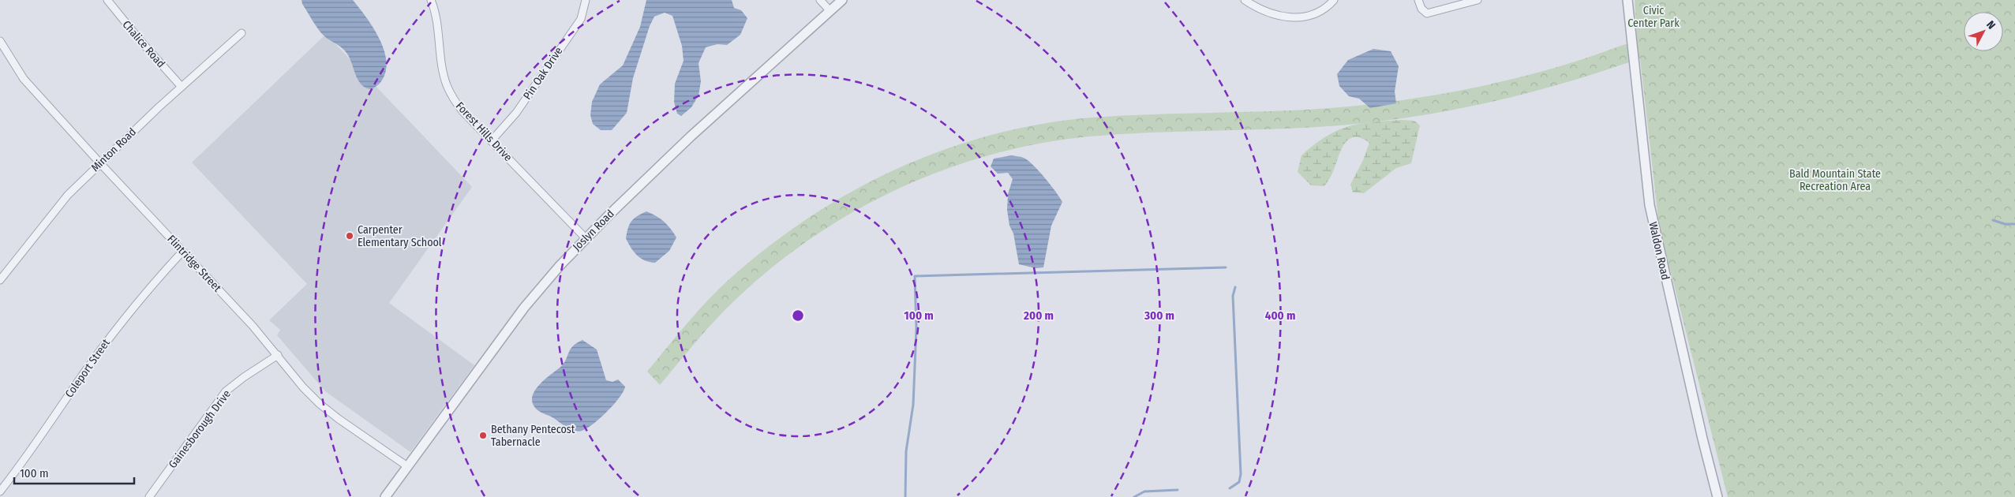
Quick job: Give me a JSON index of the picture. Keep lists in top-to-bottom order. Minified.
{"streets":{"street":["Chalice Road","Pin Oak Drive","Forest Hills Drive","Minton Road","Joslyn Road","Waldon Road","Flintridge Street","Coleport Street","Gainesborough Drive"]},"crossings":[["Chalice Road","Minton Road"],["Pin Oak Drive","Forest Hills Drive"],["Forest Hills Drive","Joslyn Road"],["Minton Road","Flintridge Street"],["Joslyn Road","Flintridge Street"],["Flintridge Street","Coleport Street"],["Flintridge Street","Gainesborough Drive"]],"parks":["Civic Center Park","Bald Mountain State Recreation Area"],"places":["Carpenter Elementary School","Bethany Pentecost Tabernacle"],"scale_bar":"100 m","north":"top right","rings":["100 m","200 m","300 m","400 m"]}
